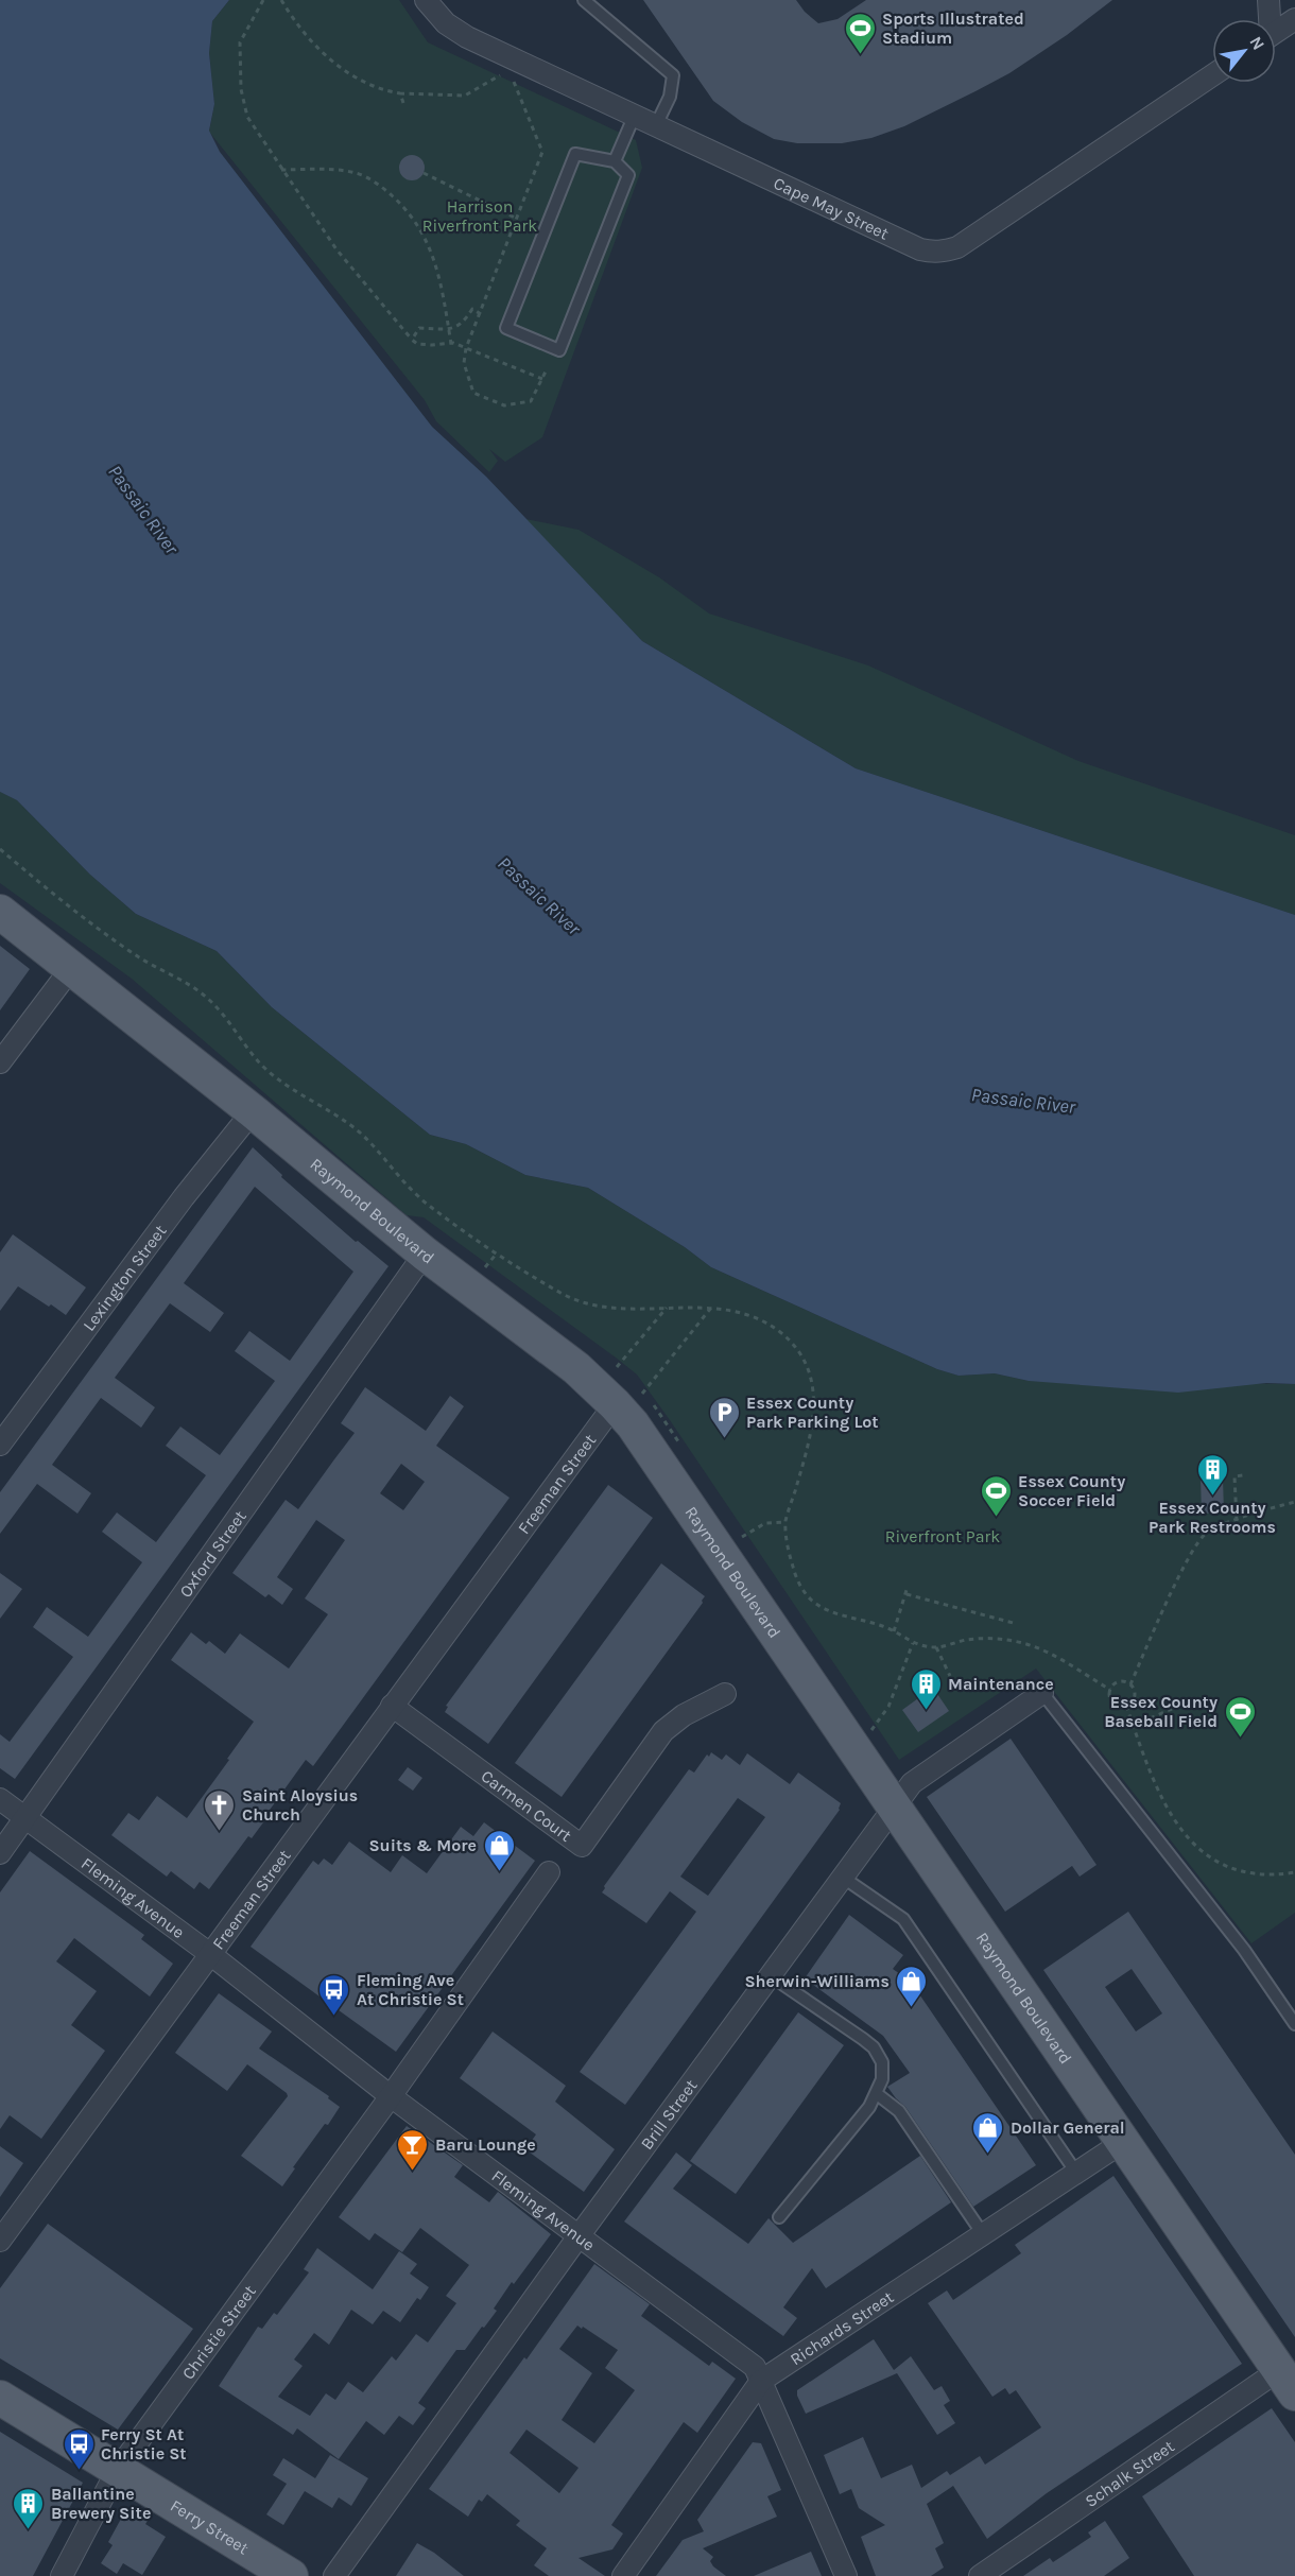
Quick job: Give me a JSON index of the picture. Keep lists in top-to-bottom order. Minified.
{"streets":{"main road":["Raymond Boulevard","Ferry Street"],"street":["Cape May Street","Lexington Street","Freeman Street","Oxford Street","Carmen Court","Fleming Avenue","Brill Street","Richards Street","Christie Street","Schalk Street"]},"crossings":[["Raymond Boulevard","Lexington Street"],["Raymond Boulevard","Freeman Street"],["Raymond Boulevard","Oxford Street"],["Raymond Boulevard","Brill Street"],["Raymond Boulevard","Richards Street"],["Raymond Boulevard","Schalk Street"],["Freeman Street","Carmen Court"],["Freeman Street","Fleming Avenue"],["Oxford Street","Fleming Avenue"],["Fleming Avenue","Brill Street"],["Fleming Avenue","Richards Street"],["Fleming Avenue","Christie Street"],["Christie Street","Ferry Street"]],"water":["Passaic River"],"parks":["Harrison Riverfront Park","Riverfront Park"],"places":{"sports":["Sports Illustrated Stadium","Essex County Soccer Field","Essex County Baseball Field"],"parking":["Essex County Park Parking Lot"],"building":["Essex County Park Restrooms","Maintenance","Ballantine Brewery Site"],"church":["Saint Aloysius Church"],"shop":["Suits & More","Sherwin-Williams","Dollar General"],"bus stop":["Fleming Ave At Christie St","Ferry St At Christie St"],"bar":["Baru Lounge"]},"north":"top right"}
